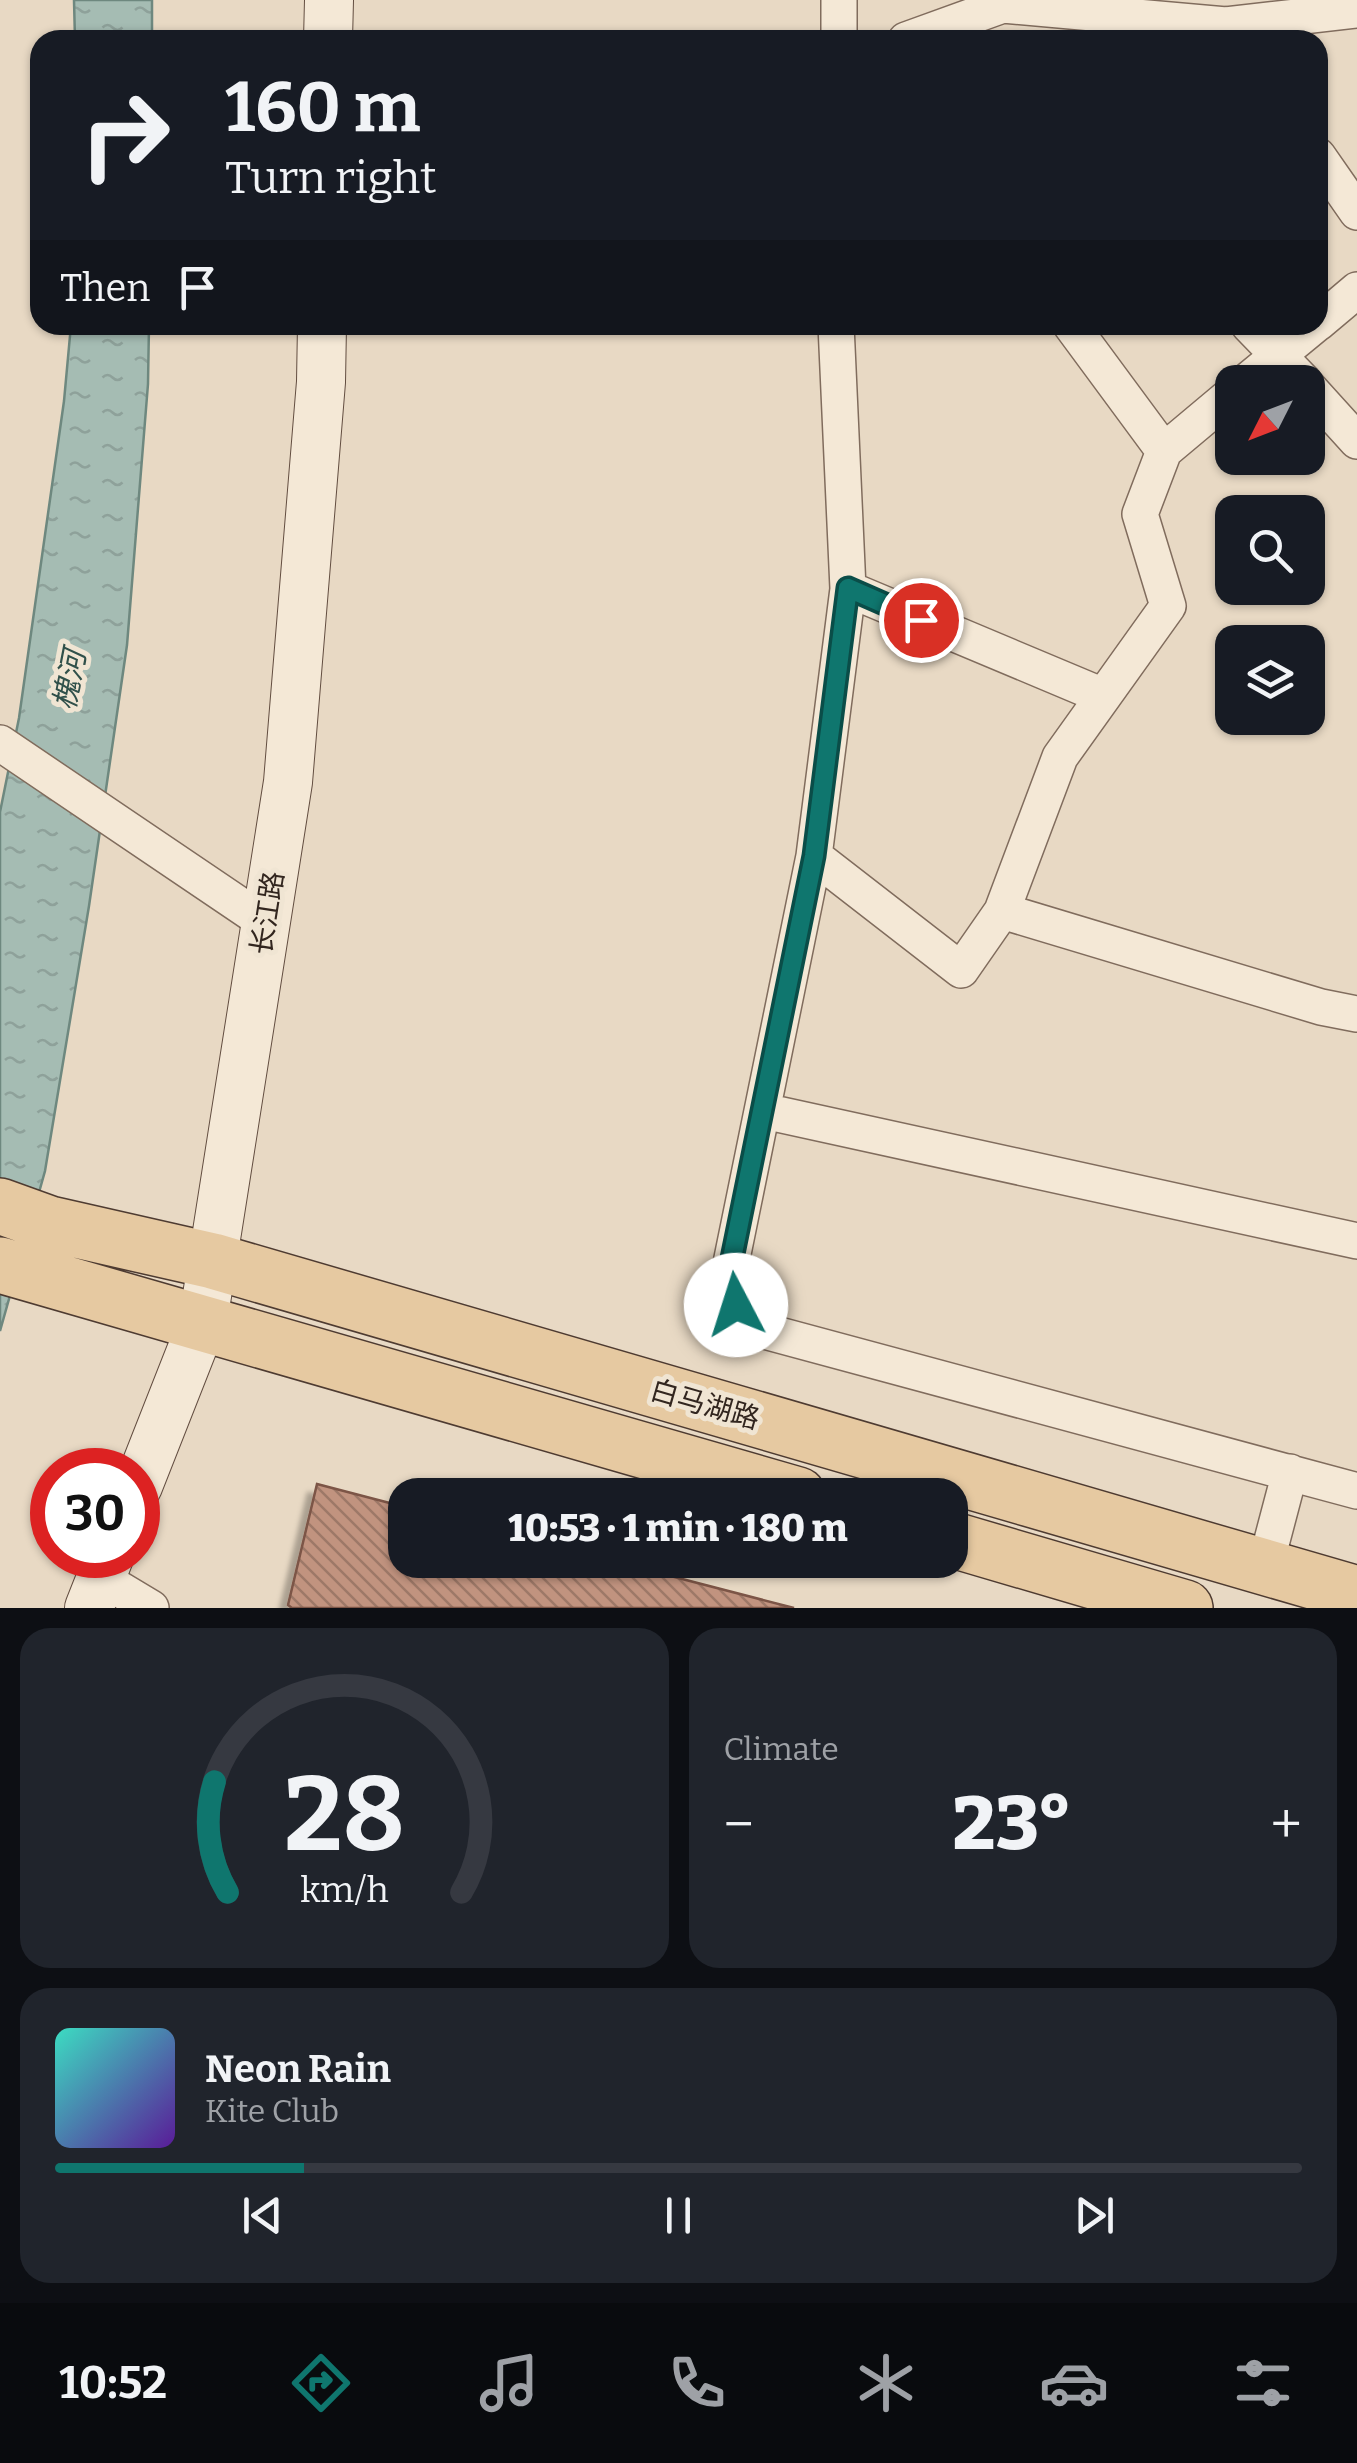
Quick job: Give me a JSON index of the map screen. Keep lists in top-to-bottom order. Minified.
{"streets":{"main road":["长江路","白马湖路"]},"crossings":[["长江路","白马湖路"]],"water":["槐河"],"north":"bottom left","page":{"turn":["160 m","Turn right"],"then":"Then","limit":"30","trip":"10:53 · 1 min · 180 m","tile":"Climate","heat":["−","23°","+"],"song":["Neon Rain","Kite Club"],"tabs":"10:52","gauge":["28","km/h"]}}
